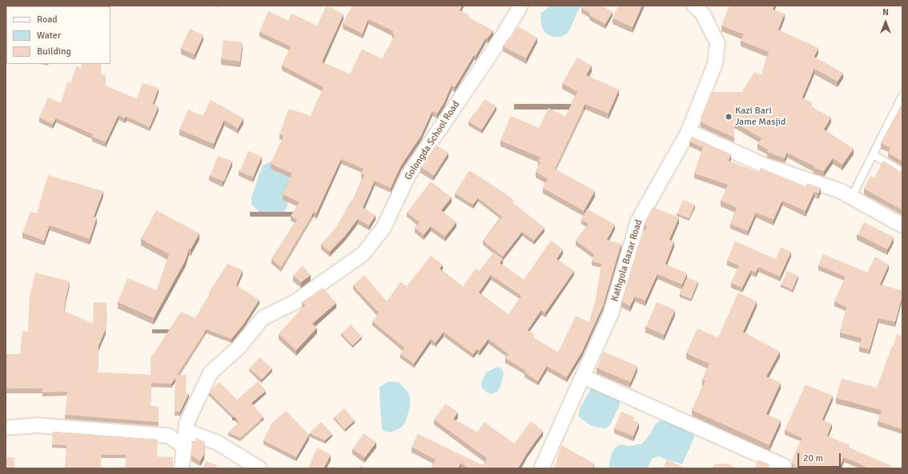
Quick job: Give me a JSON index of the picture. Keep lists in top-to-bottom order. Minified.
{"streets":{"street":["Golongda School Road","Kathgola Bazar Road"]},"places":["Kazi Bari Jame Masjid"],"legend":["Road","Water","Building"],"scale_bar":"20 m","north":"top"}
